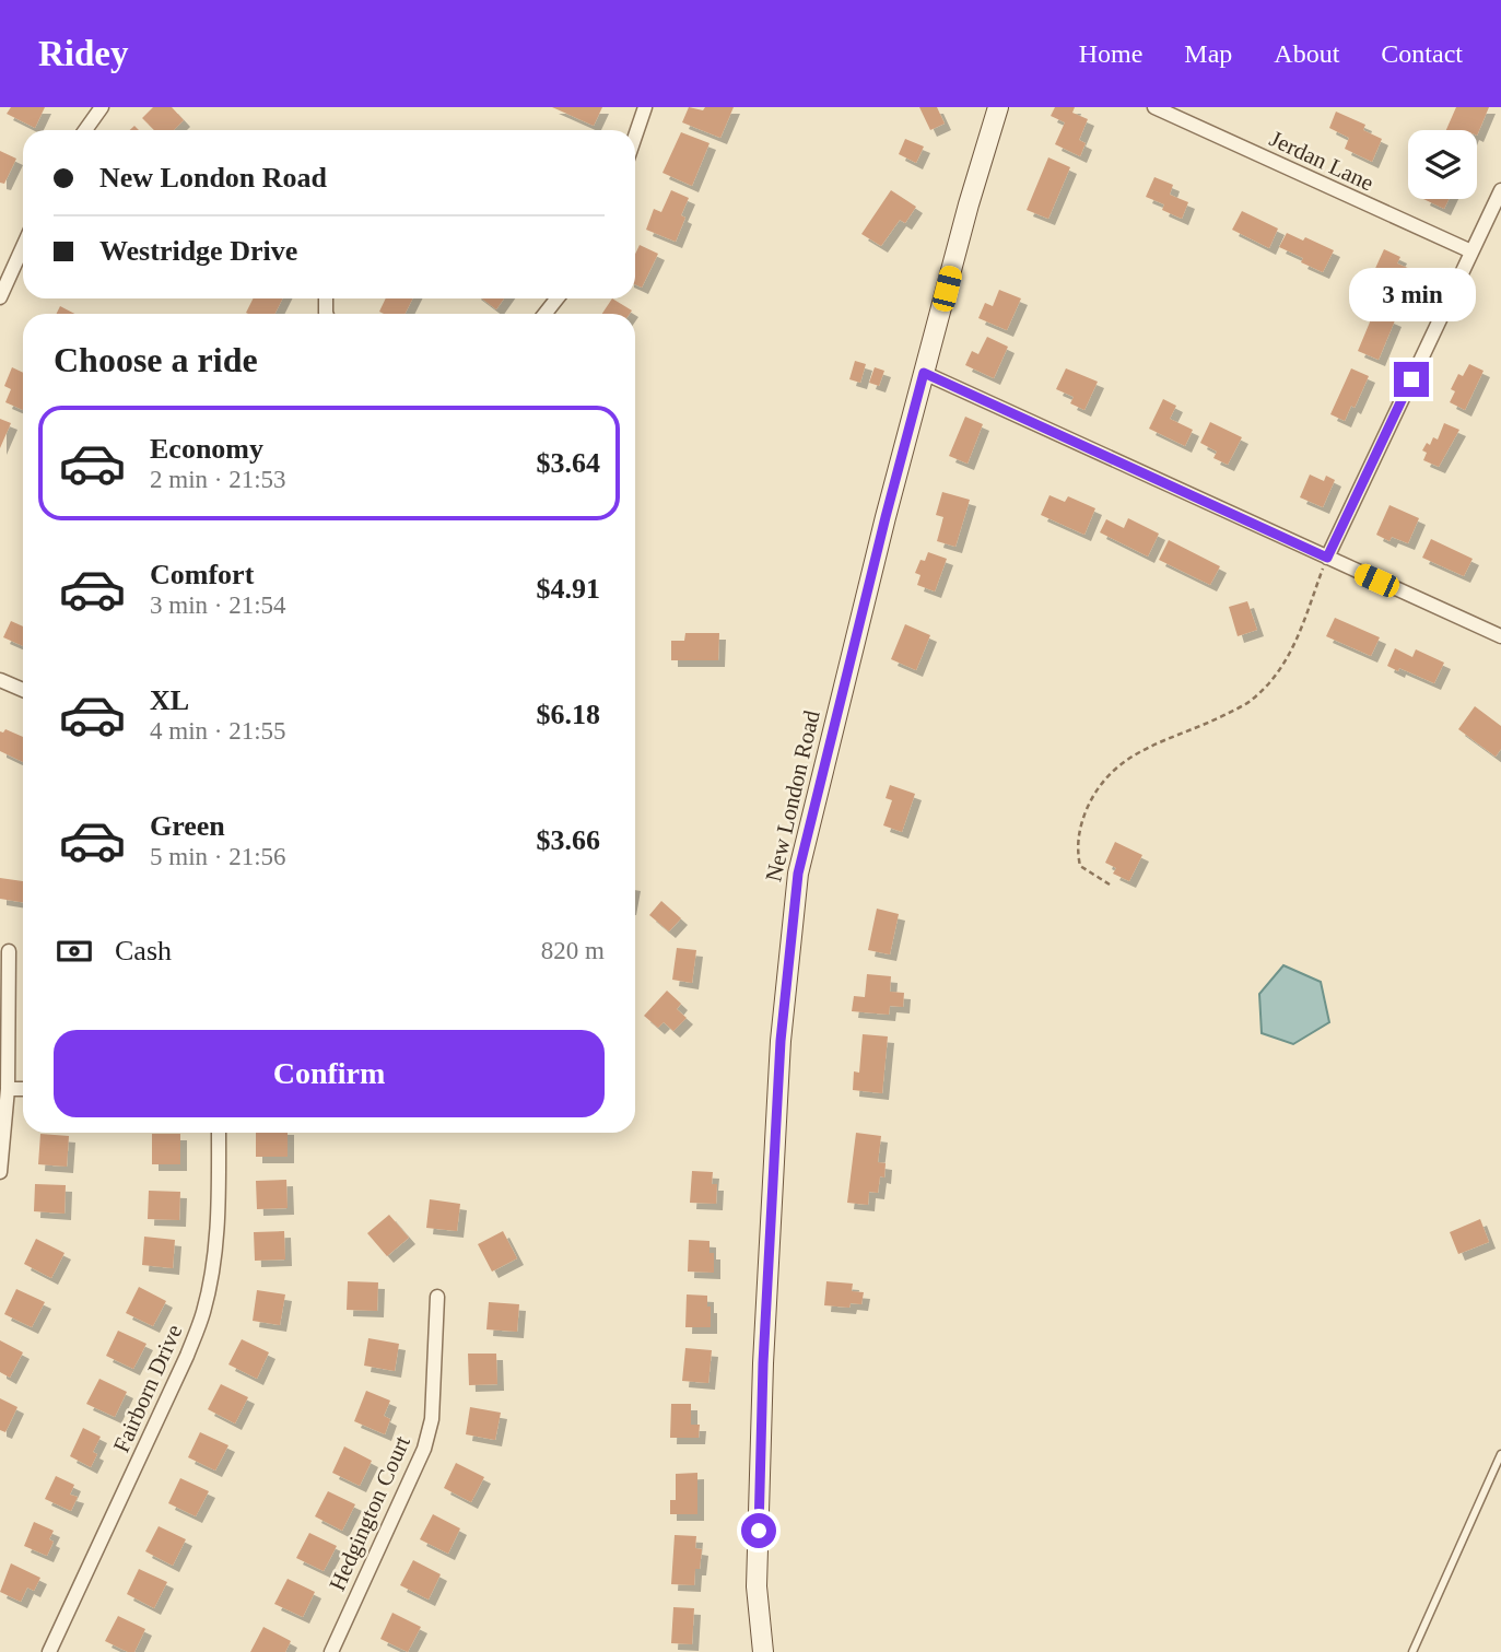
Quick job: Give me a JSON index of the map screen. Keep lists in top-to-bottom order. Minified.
{"streets":{"street":["Jerdan Lane","New London Road","Fairborn Drive","Hedgington Court"]},"page":{"header":"Ridey","nav":["Home","Map","About","Contact"],"banner":["New London Road","Westridge Drive"],"bubble":"3 min","heading":"Choose a ride","list":[{"name":"Economy","note":"2 min · 21:53","value":"$3.64"},{"name":"Comfort","note":"3 min · 21:54","value":"$4.91"},{"name":"XL","note":"4 min · 21:55","value":"$6.18"},{"name":"Green","note":"5 min · 21:56","value":"$3.66"}],"pay":["Cash","820 m"],"buttons":"Confirm"}}
